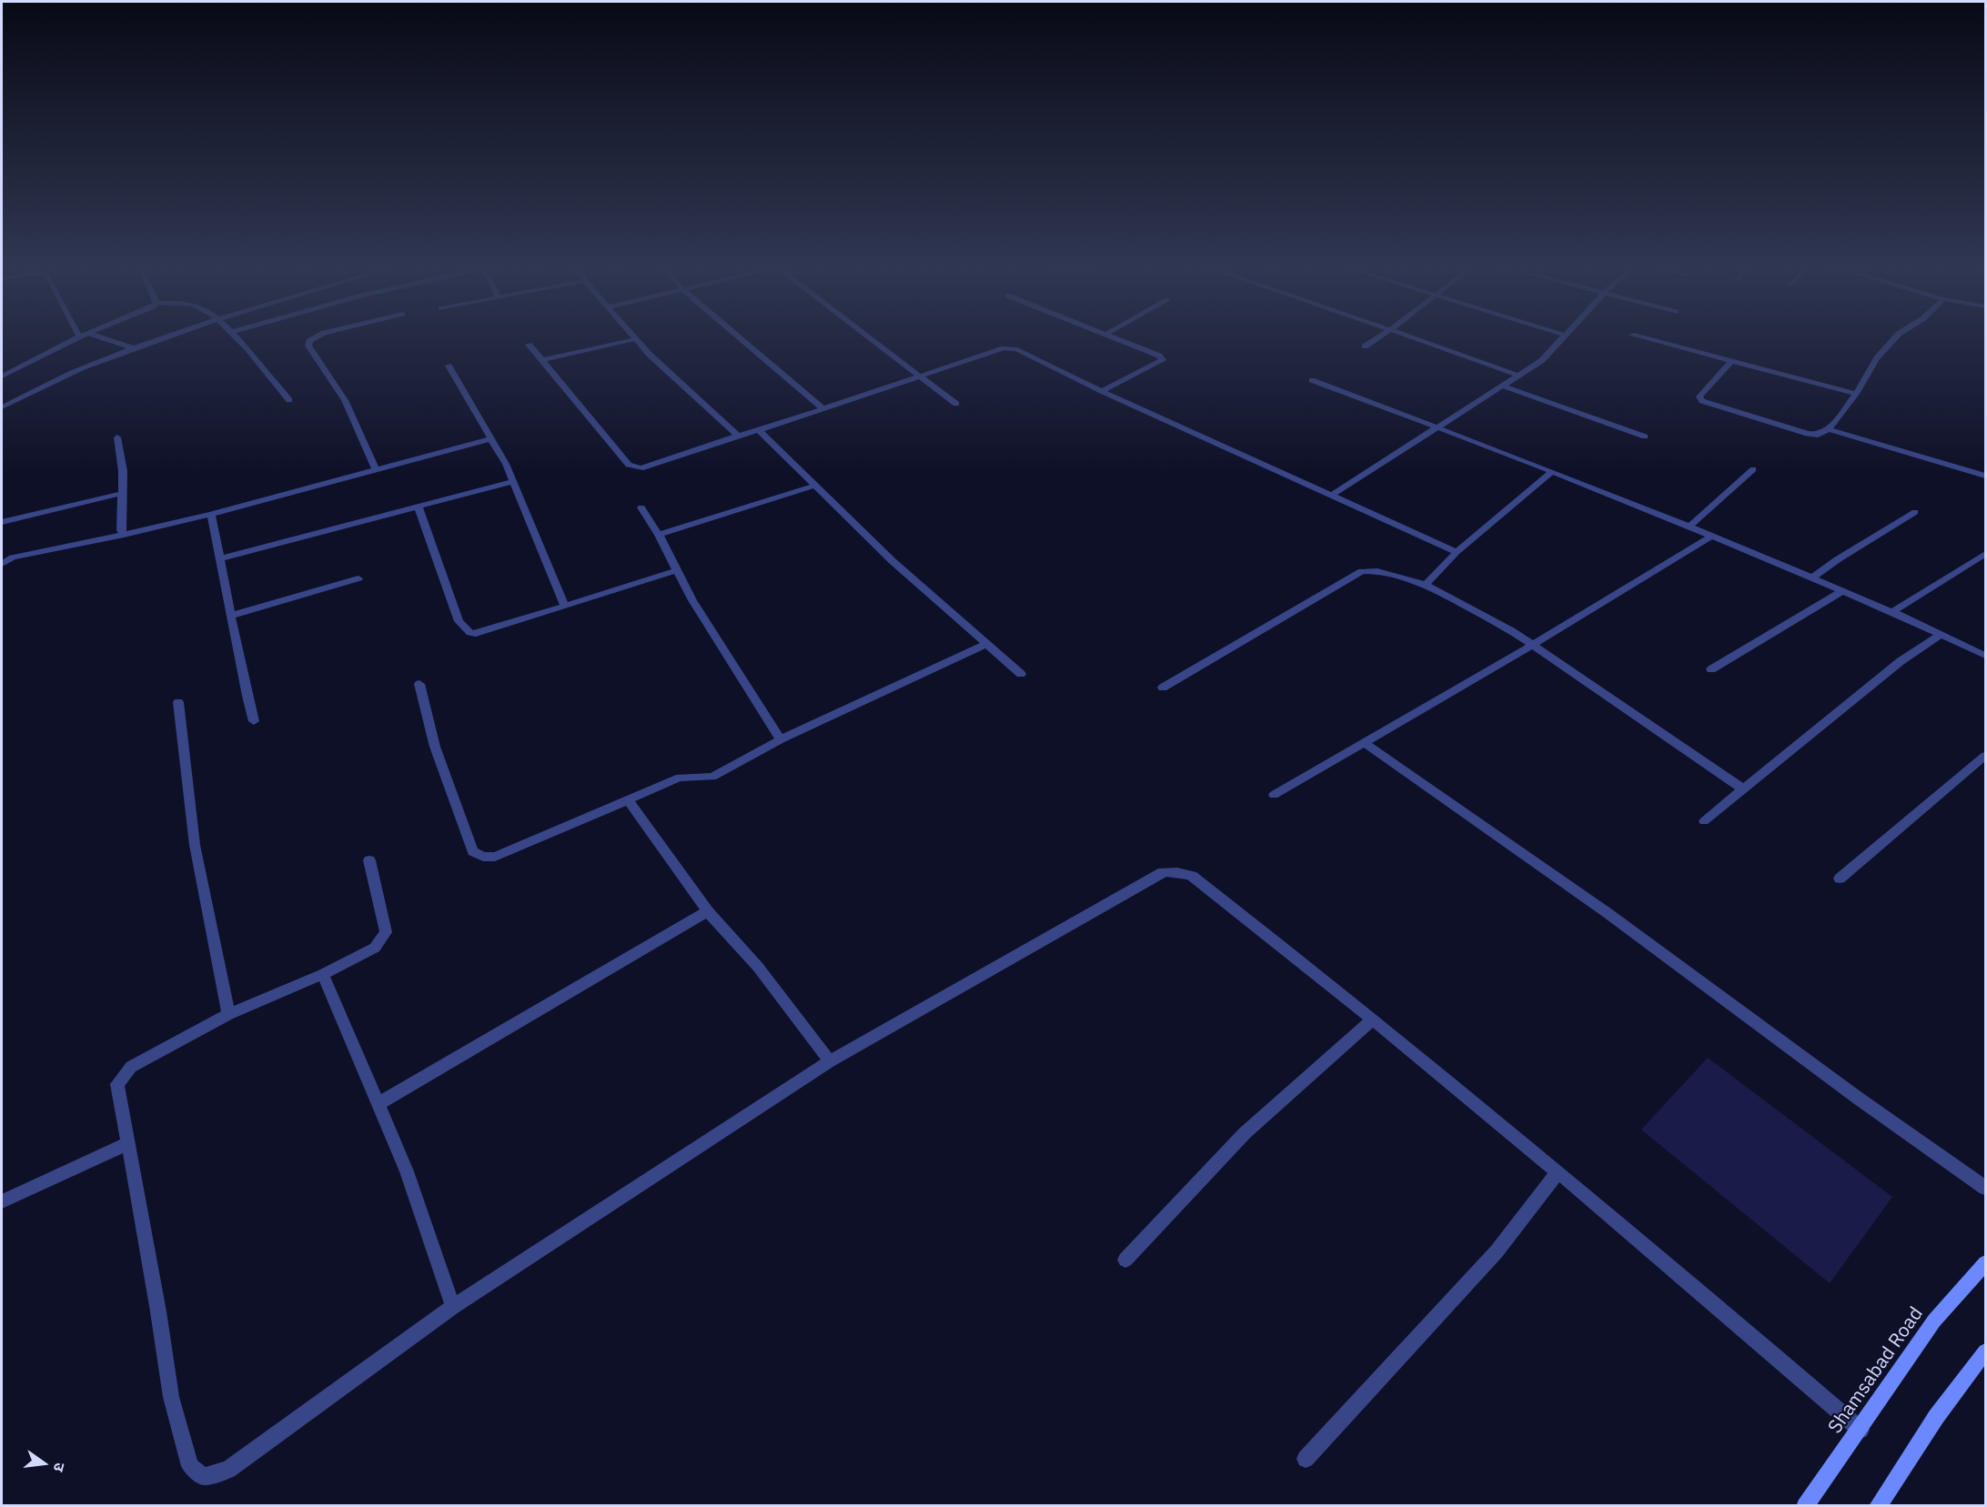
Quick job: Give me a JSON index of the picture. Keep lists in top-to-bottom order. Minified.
{"streets":{"main road":["Shamsabad Road"]},"north":"right"}
